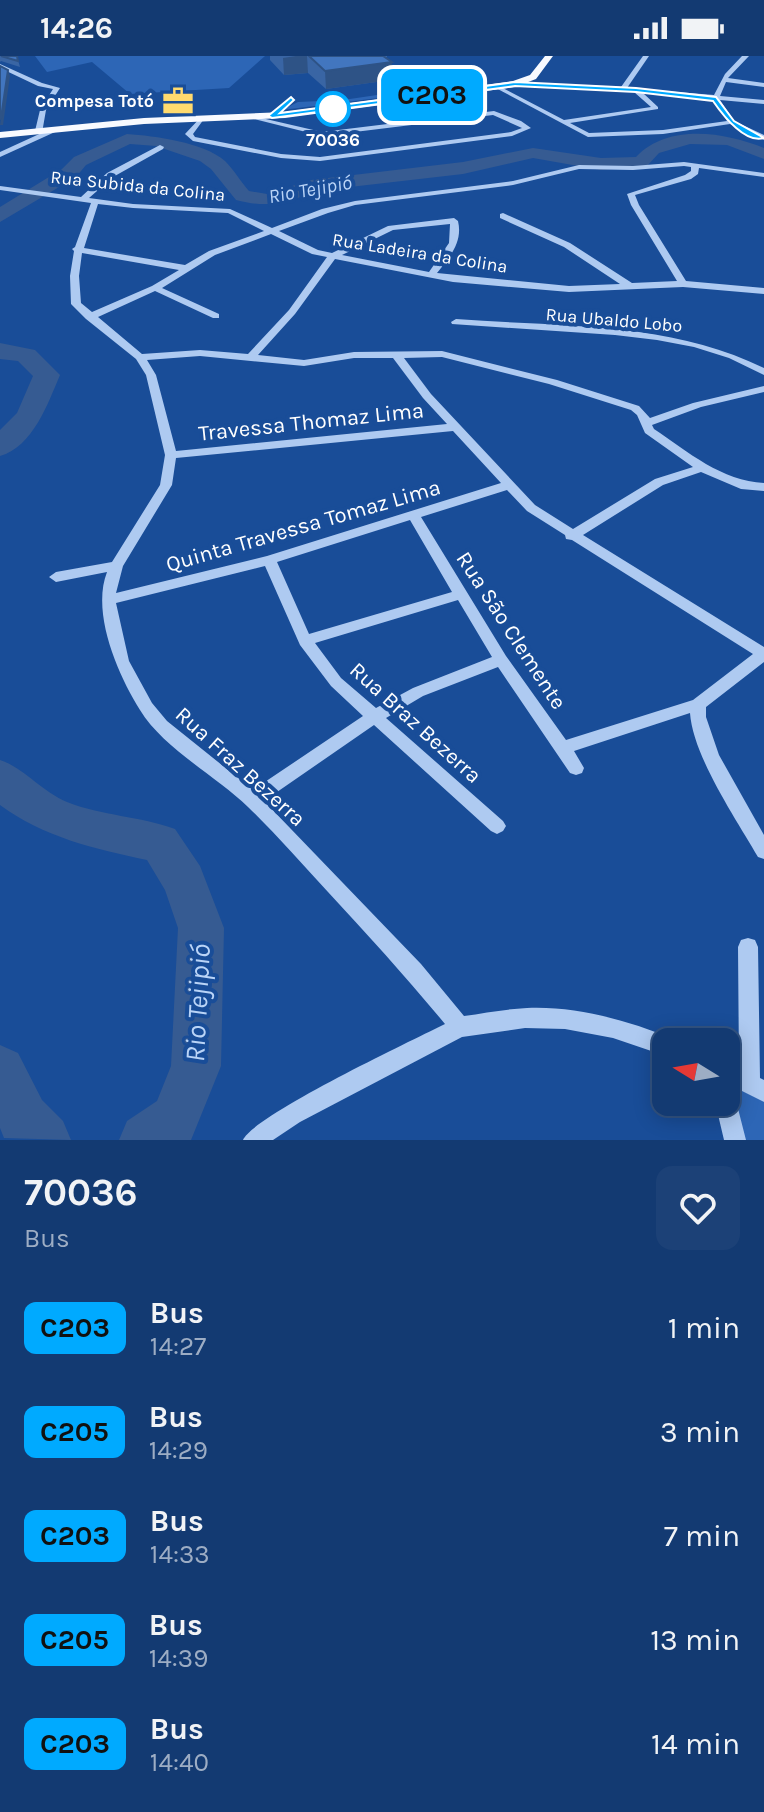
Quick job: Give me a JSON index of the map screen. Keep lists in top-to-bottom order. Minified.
{"streets":{"street":["Rua Subida da Colina","Rua Ladeira da Colina","Rua Ubaldo Lobo","Travessa Thomaz Lima","Quinta Travessa Tomaz Lima","Rua São Clemente","Rua Braz Bezerra","Rua Fraz Bezerra"]},"crossings":[["Rua Subida da Colina","Rua Ladeira da Colina"],["Travessa Thomaz Lima","Rua Fraz Bezerra"],["Quinta Travessa Tomaz Lima","Rua São Clemente"],["Quinta Travessa Tomaz Lima","Rua Braz Bezerra"],["Quinta Travessa Tomaz Lima","Rua Fraz Bezerra"]],"water":["Rio Tejipió"],"places":{"office":["Compesa Totó"],"other":["70036"]},"lines":["bus line C203"],"north":"left","page":{"status":"14:26","on_map":"C203","heading":["70036","Bus"],"list":[{"mark":"C203","name":"Bus","note":"14:27","value":"1 min"},{"mark":"C205","name":"Bus","note":"14:29","value":"3 min"},{"mark":"C203","name":"Bus","note":"14:33","value":"7 min"},{"mark":"C205","name":"Bus","note":"14:39","value":"13 min"},{"mark":"C203","name":"Bus","note":"14:40","value":"14 min"}]}}
